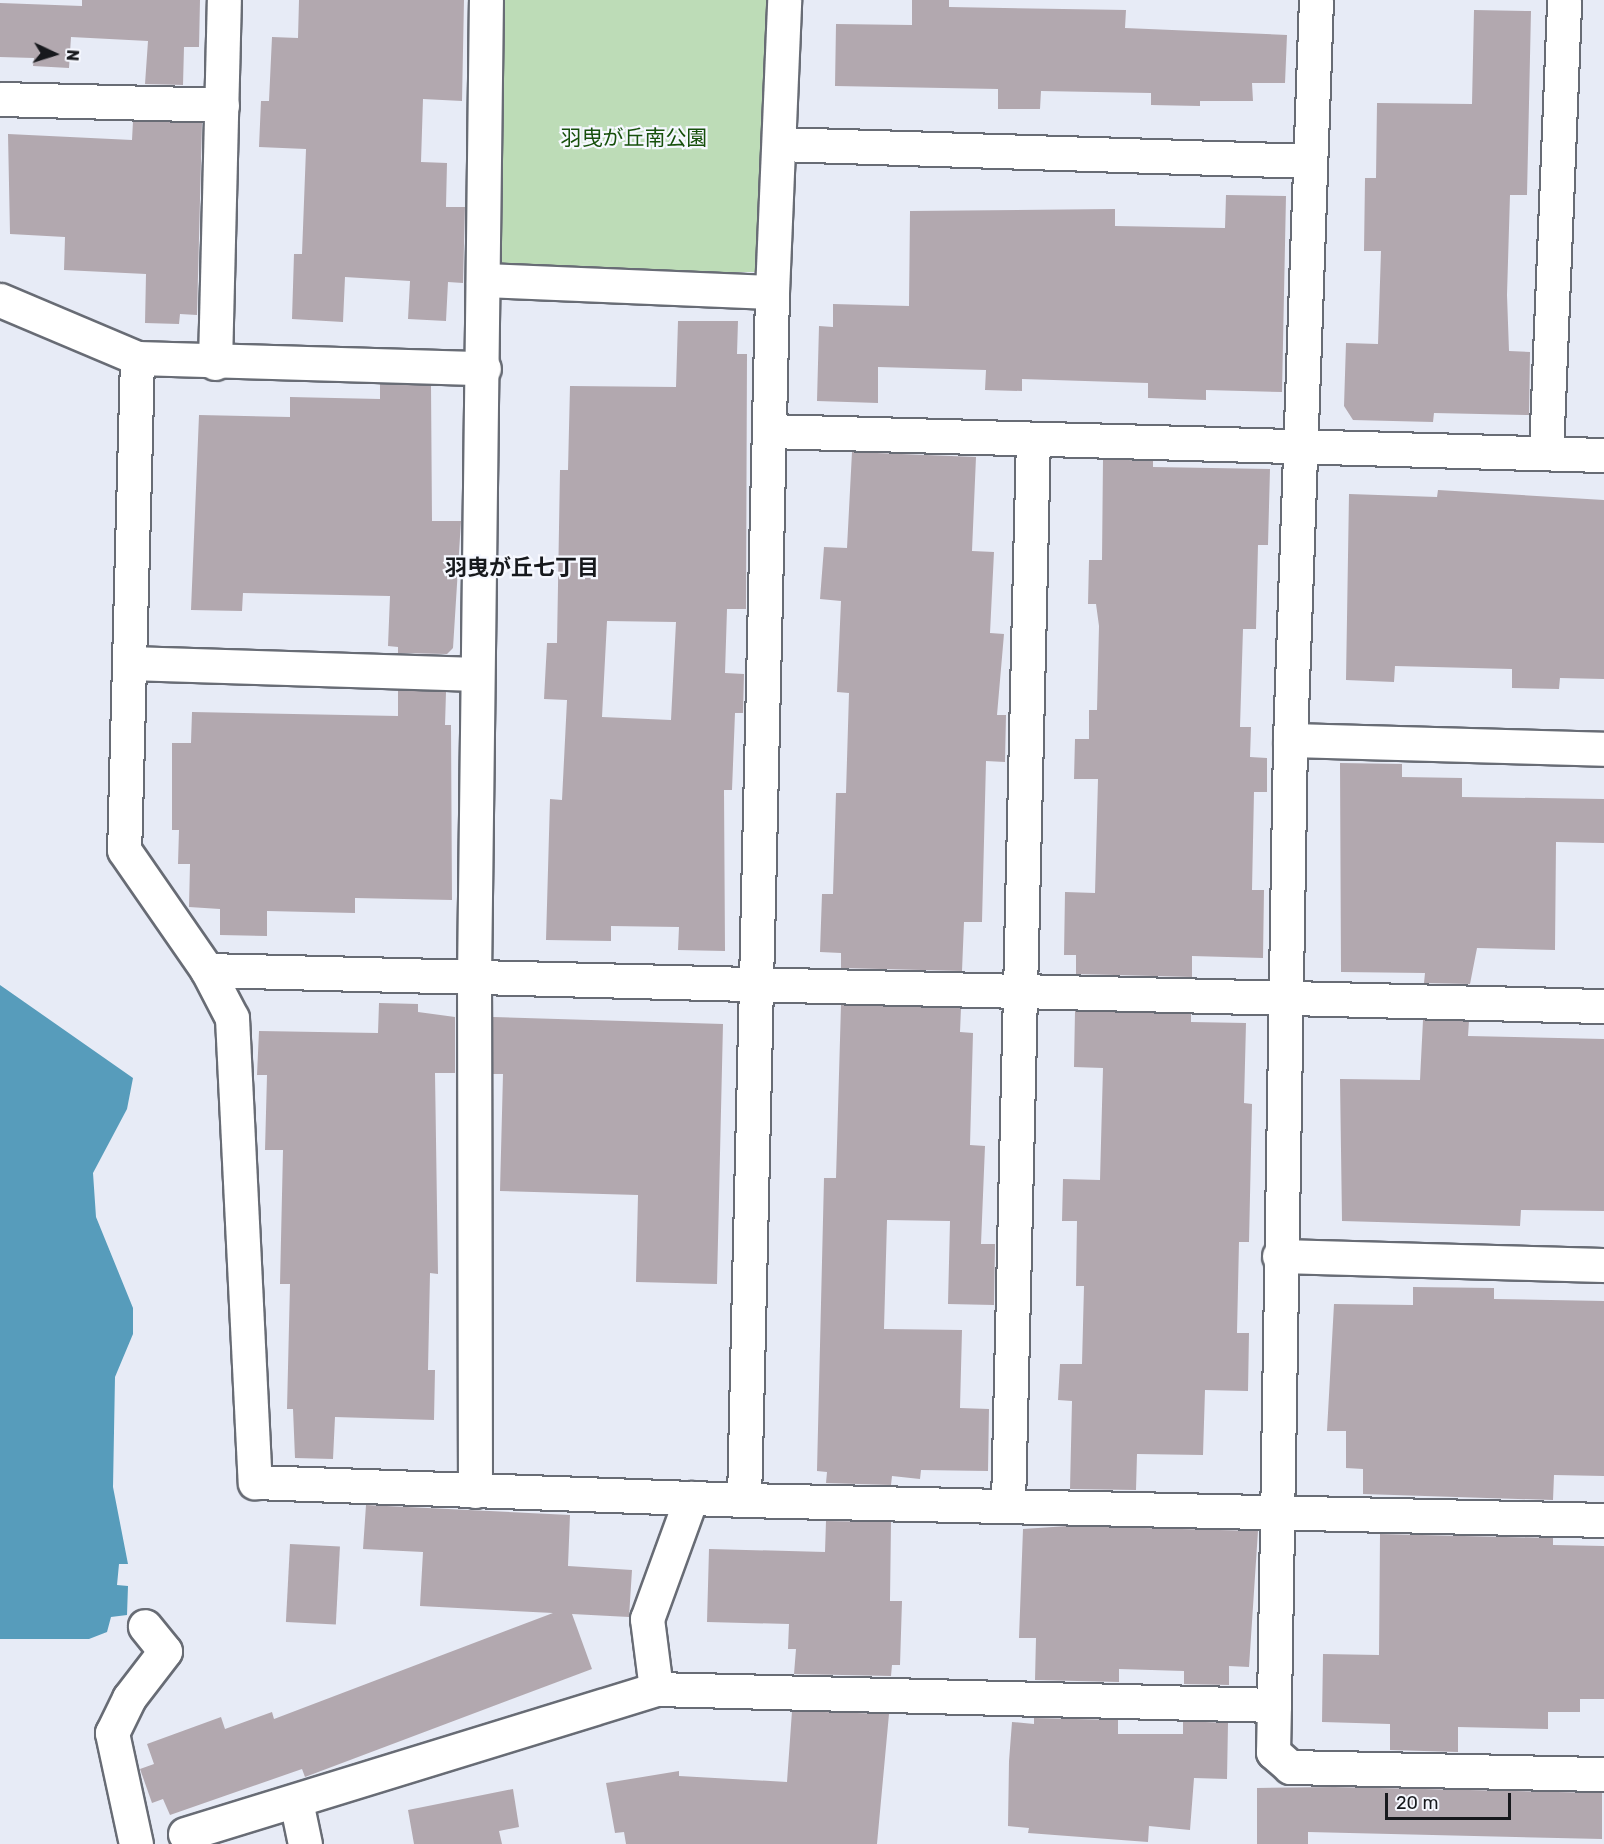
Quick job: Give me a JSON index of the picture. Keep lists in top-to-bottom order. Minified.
{"districts":["羽曳が丘七丁目"],"parks":["羽曳が丘南公園"],"scale_bar":"20 m","north":"right"}
